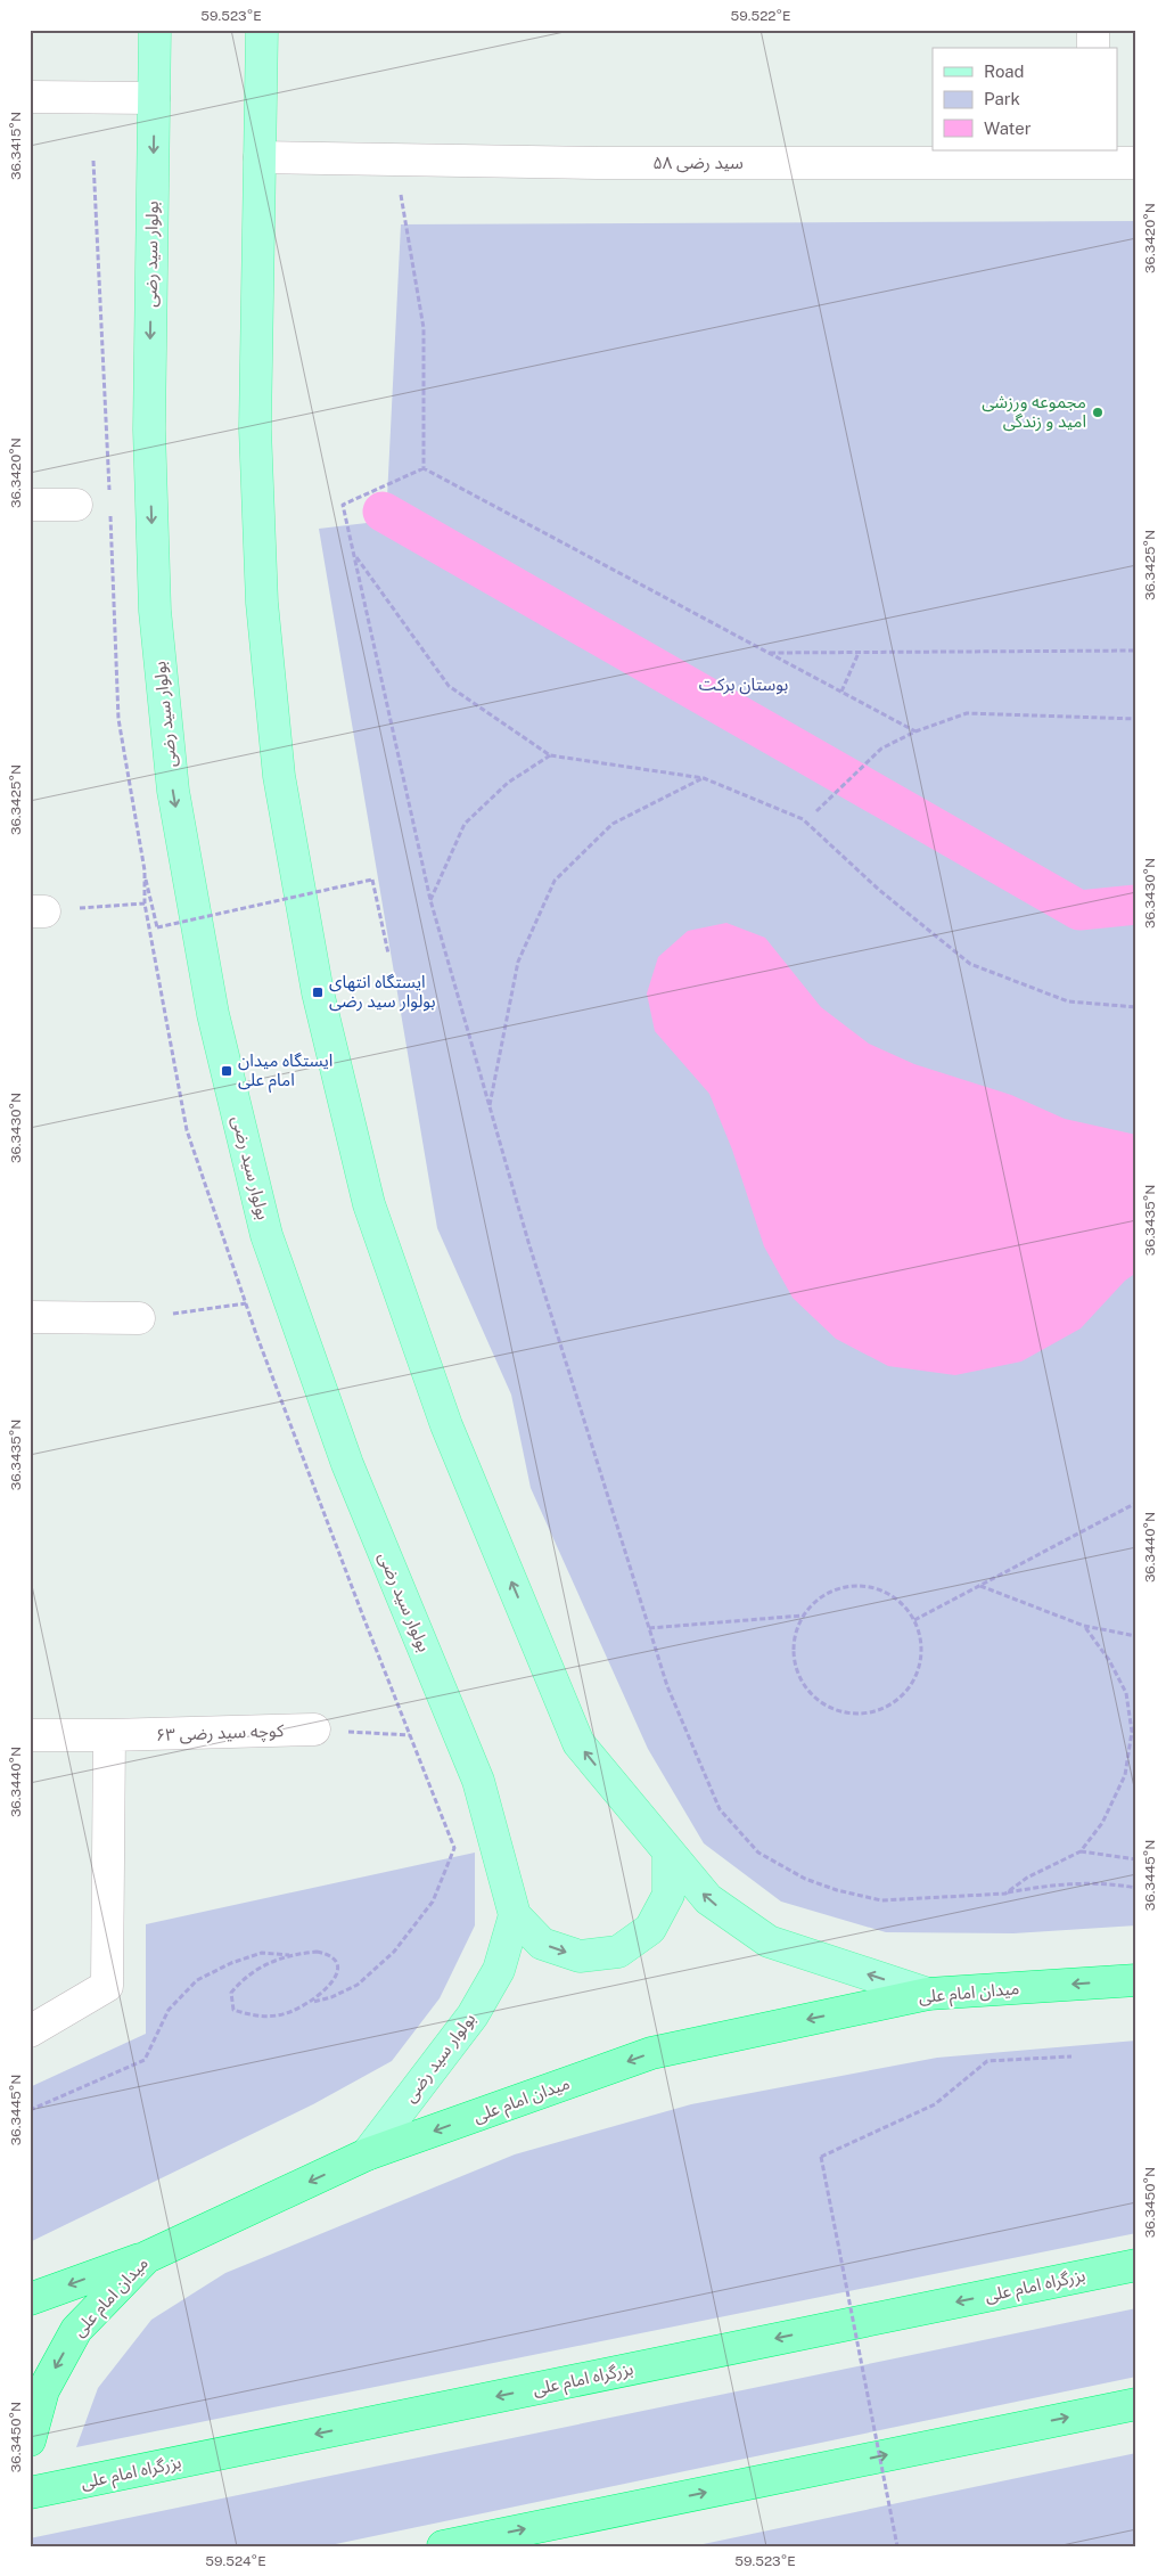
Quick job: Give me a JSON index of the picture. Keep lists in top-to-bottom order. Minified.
{"streets":{"highway":["میدان امام علی","بزرگراه امام علی"],"main road":["بولوار سید رضی"],"street":["سید رضی ۵۸","کوچه سید رضی ۶۳"]},"crossings":[["بولوار سید رضی","میدان امام علی"]],"one_way":["میدان امام علی"],"parks":["بوستان برکت"],"places":{"other":["مجموعه ورزشی امید و زندگی"],"transit":["ایستگاه انتهای بولوار سید رضی","ایستگاه میدان امام علی"]},"legend":["Road","Park","Water"],"coordinates":["59.523°E","59.522°E","36.3415°N","36.3420°N","36.3425°N","36.3430°N","36.3435°N","36.3440°N","36.3445°N","36.3450°N","59.524°E"]}
